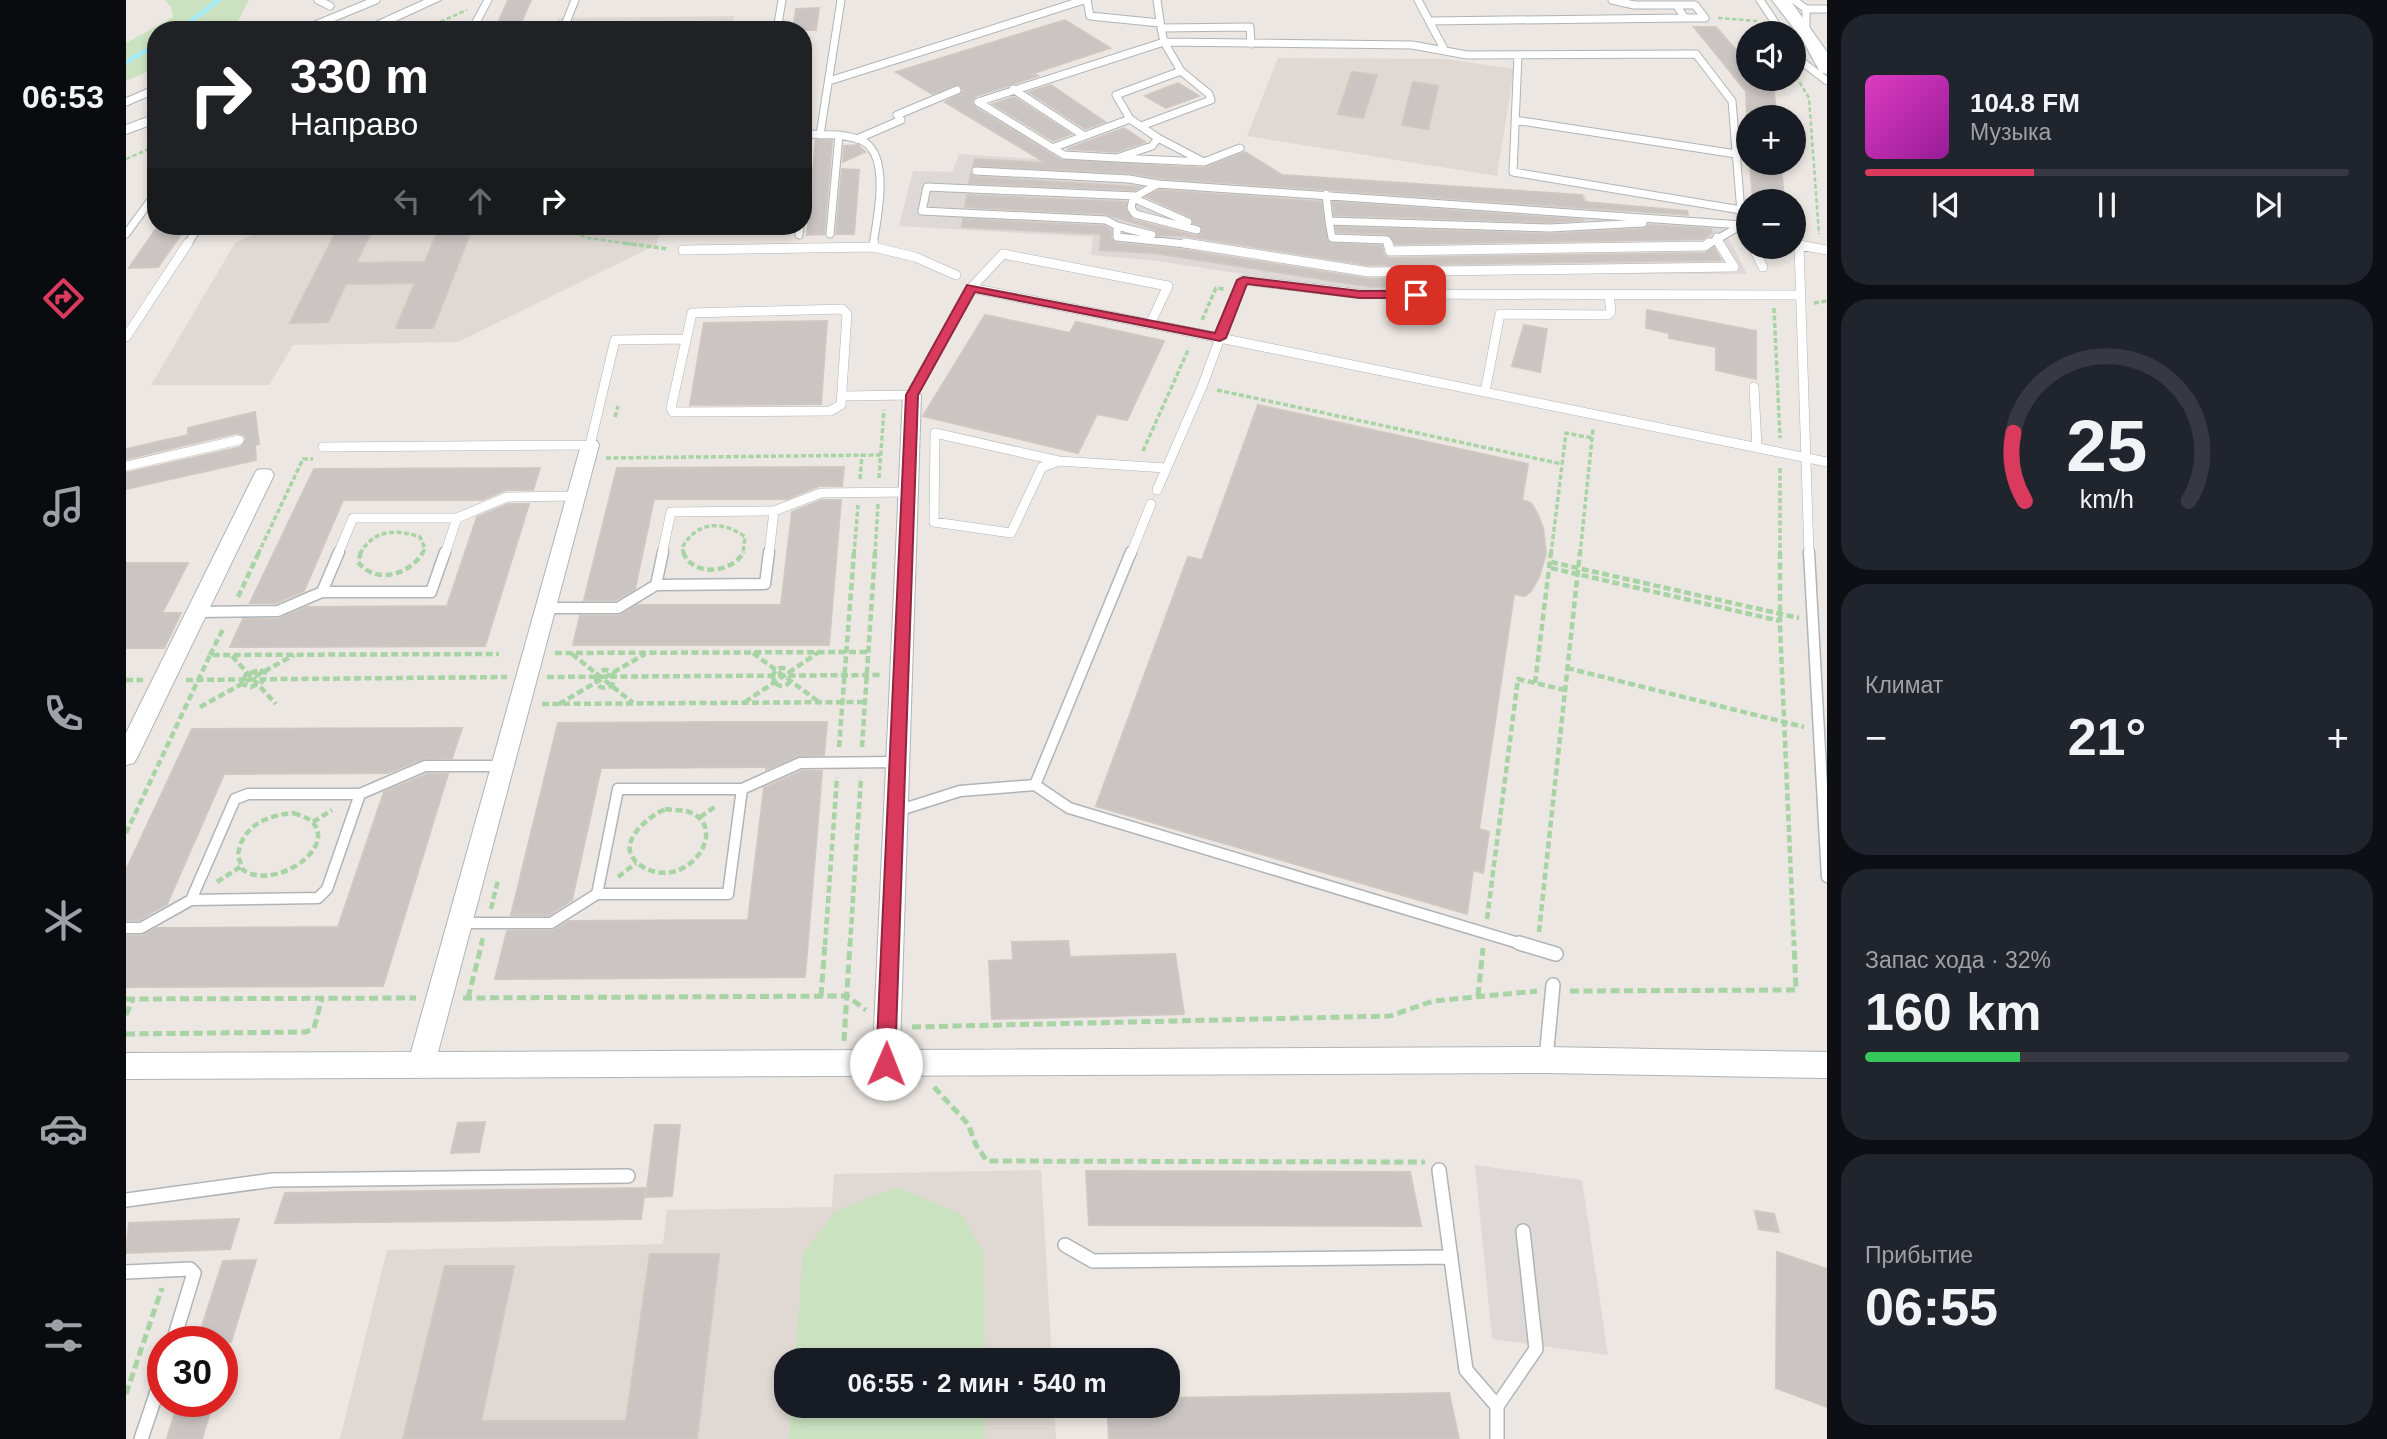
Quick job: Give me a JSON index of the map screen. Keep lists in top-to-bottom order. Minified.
{"page":{"tabs":"06:53","map_buttons":["+","−"],"turn":["330 m","Направо"],"song":["104.8 FM","Музыка"],"tile":["Климат",["Запас хода · 32%","160 km"],["Прибытие","06:55"]],"heat":["−","21°","+"],"limit":"30","trip":"06:55 · 2 мин · 540 m","gauge":["25","km/h"]}}
